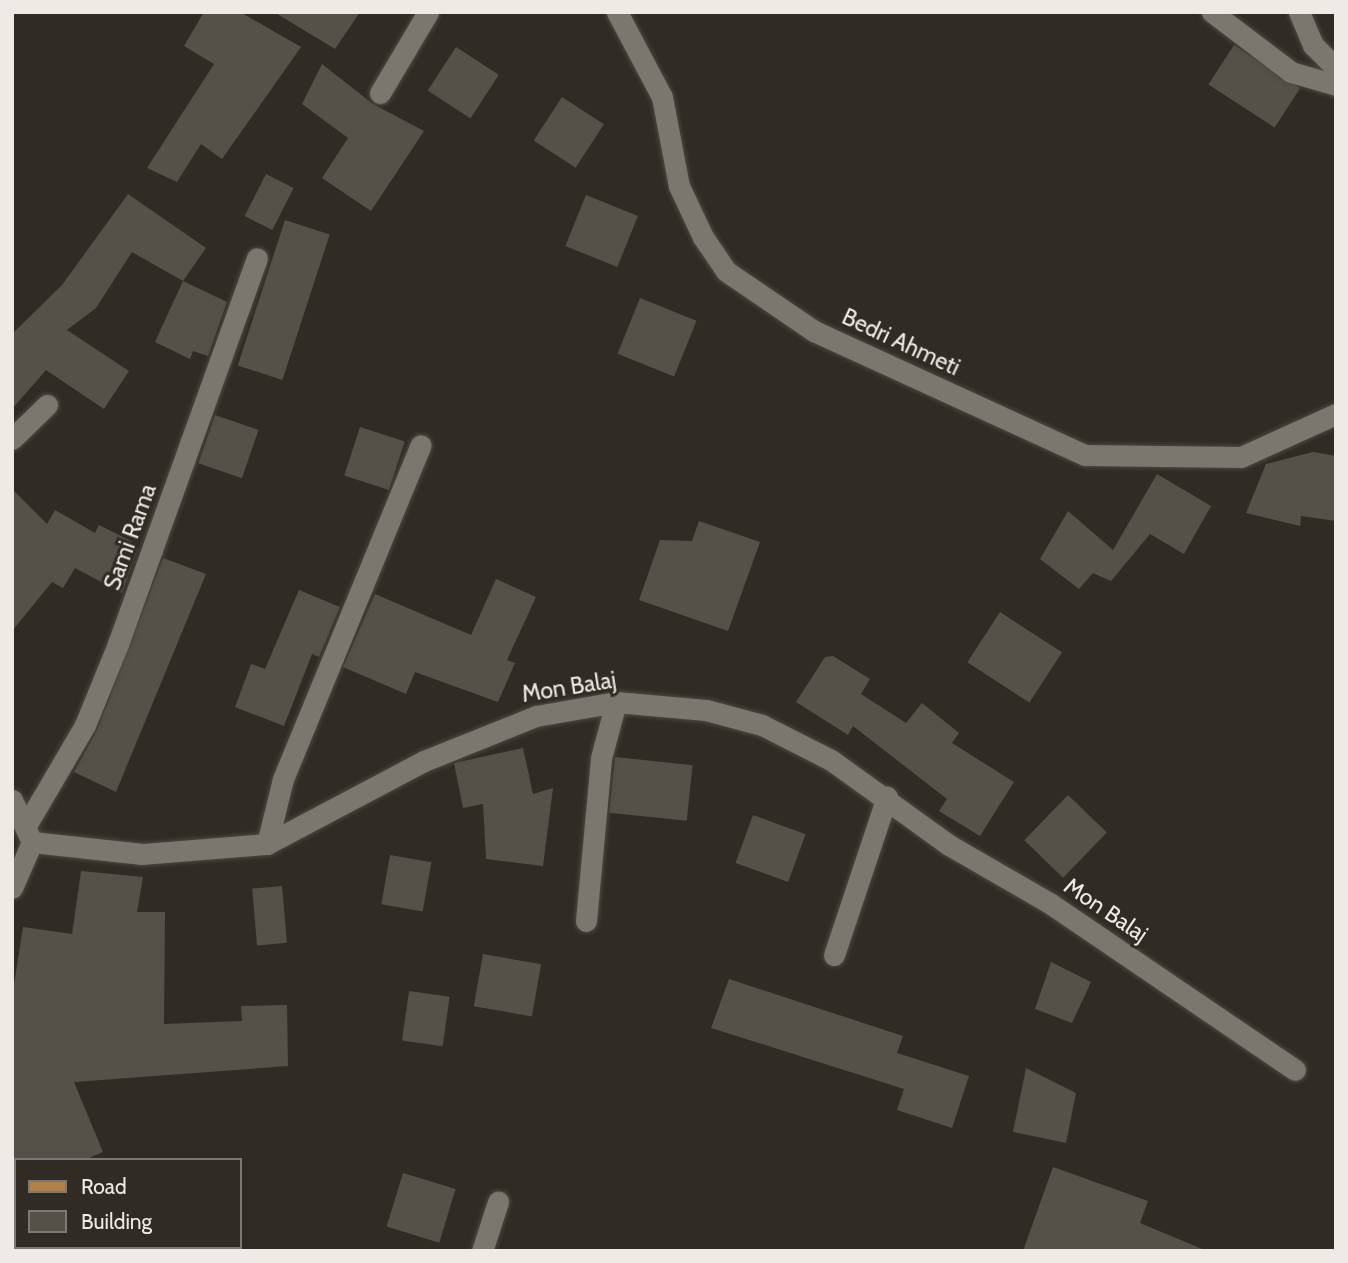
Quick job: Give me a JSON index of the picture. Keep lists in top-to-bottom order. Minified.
{"streets":{"street":["Bedri Ahmeti","Sami Rama","Mon Balaj"]},"crossings":[["Sami Rama","Mon Balaj"]],"legend":["Road","Building"]}
